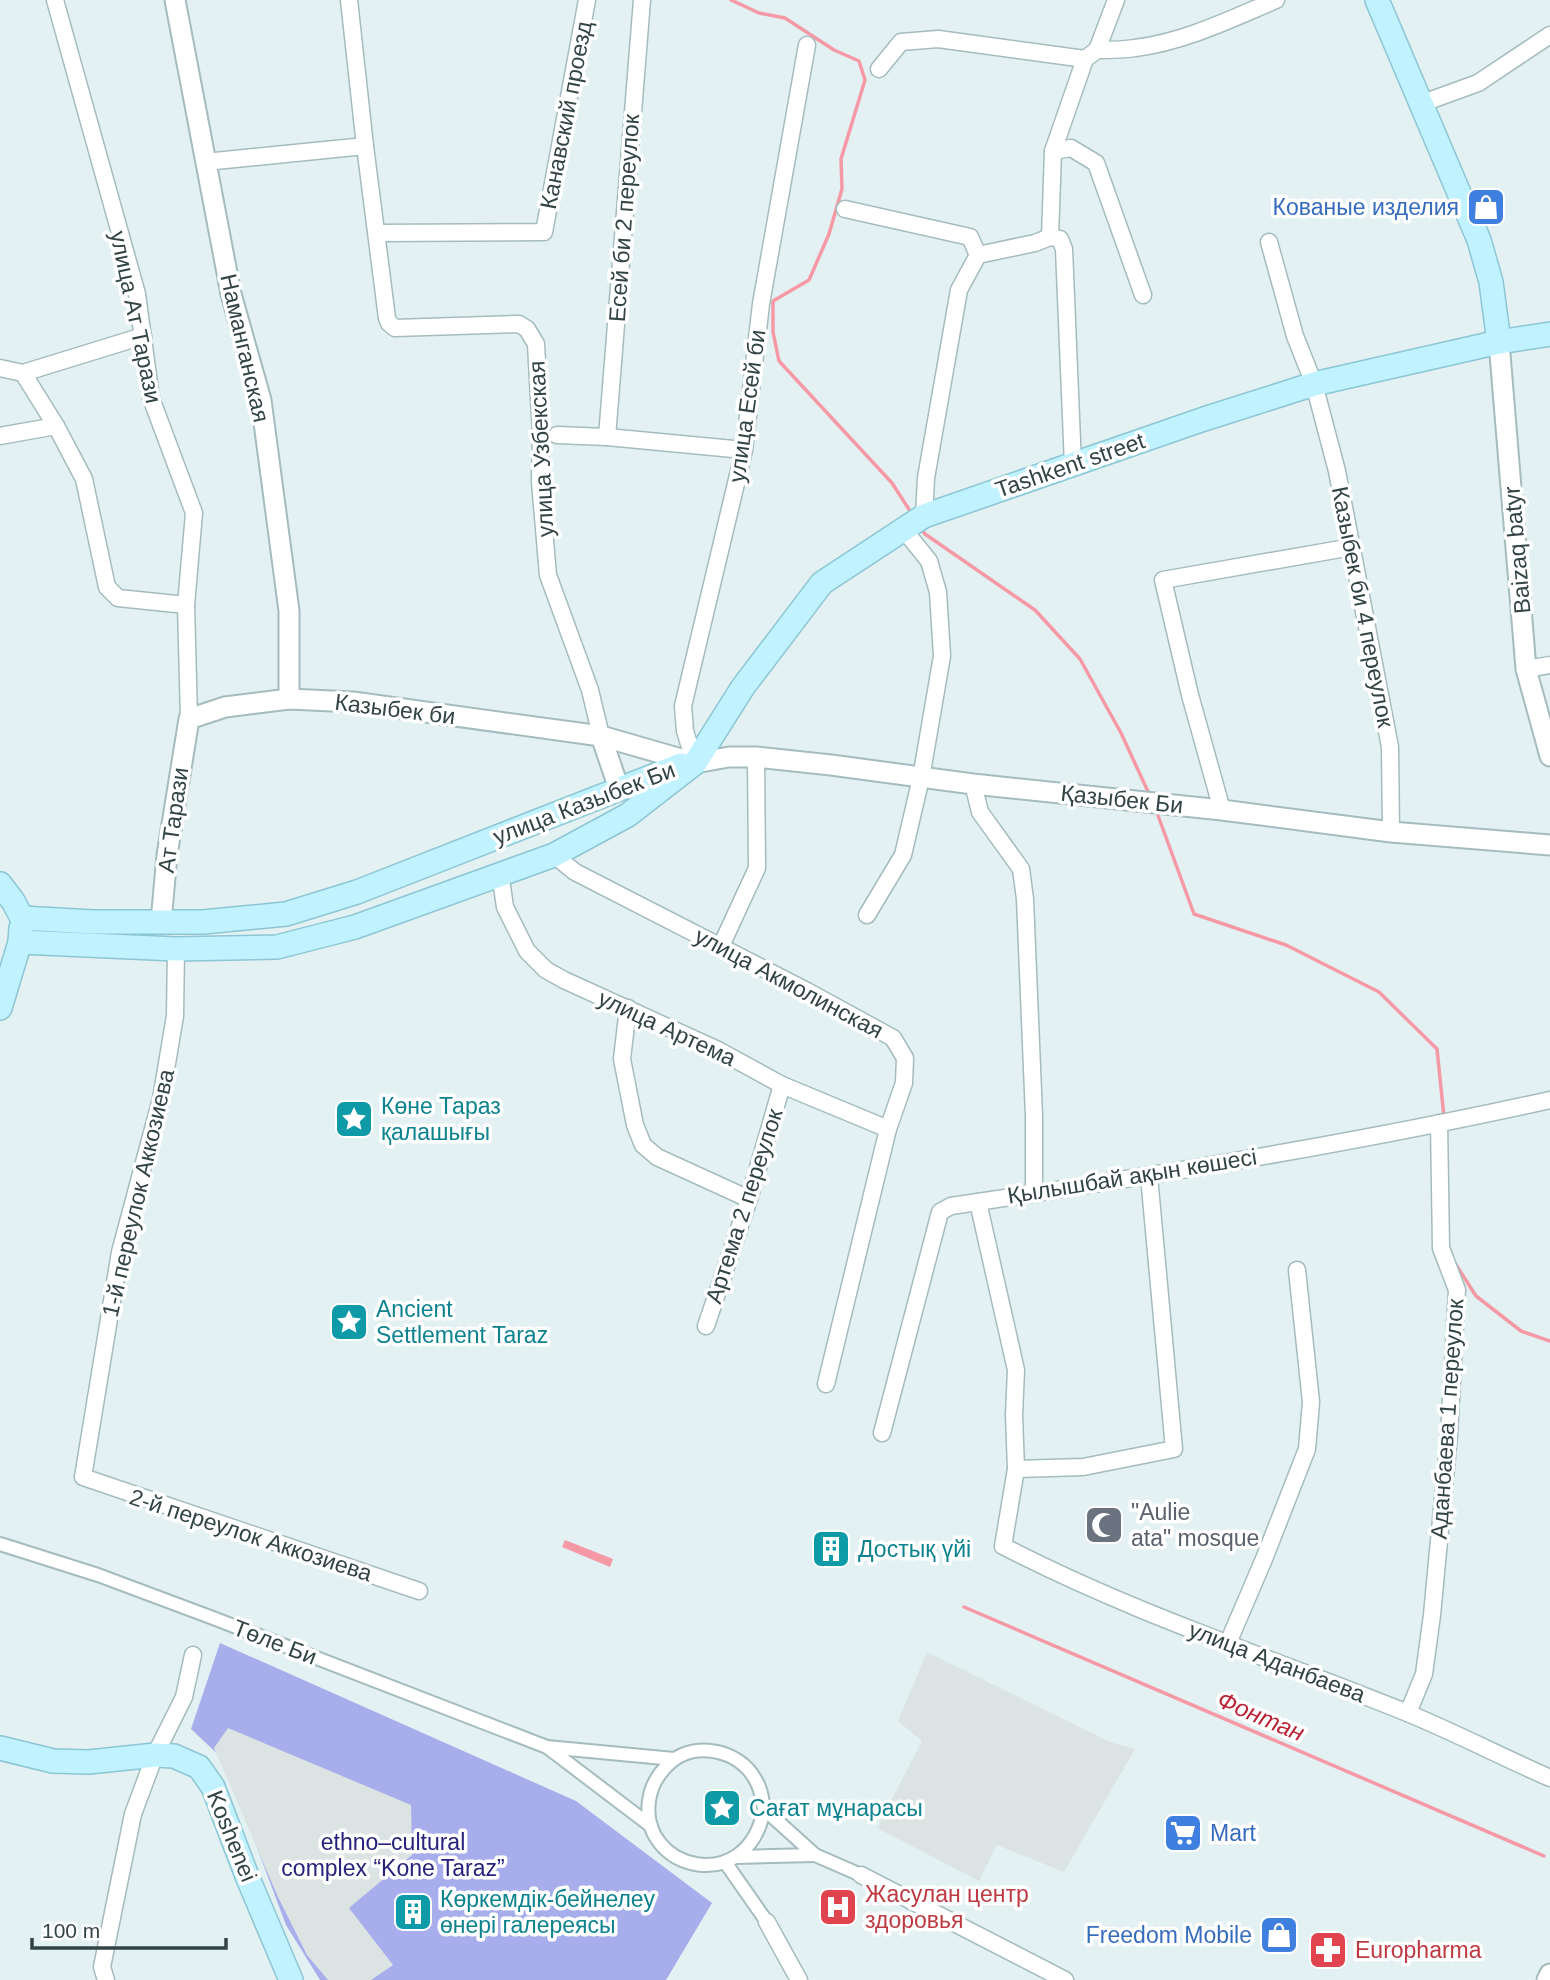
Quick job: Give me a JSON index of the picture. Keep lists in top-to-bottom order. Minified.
{"streets":{"main road":["Tashkent street","улица Казыбек Би","Koshenei"],"street":["Канавский проезд","Есей би 2 переулок","улица Ат Тарази","Наманганская","улица Есей би","улица Узбекская","Baizaq batyr","Казыбек би 4 переулок","Казыбек би","Қазыбек Би","Ат Тарази","улица Акмолинская","улица Артема","Қылышбай ақын көшесі","1-й переулок Аккозиева","Артема 2 переулок","Аданбаева 1 переулок","2-й переулок Аккозиева","Төле Би","улица Аданбаева"]},"crossings":[["Канавский проезд","улица Узбекская"],["улица Ат Тарази","Казыбек би"],["улица Ат Тарази","Ат Тарази"],["Наманганская","Казыбек би"],["улица Есей би","Tashkent street"],["улица Есей би","Казыбек би"],["улица Есей би","Қазыбек Би"],["улица Есей би","улица Казыбек Би"],["улица Узбекская","Казыбек би"],["Tashkent street","Baizaq batyr"],["Tashkent street","Казыбек би 4 переулок"],["Tashkent street","Казыбек би"],["Tashkent street","Қазыбек Би"],["Tashkent street","улица Казыбек Би"],["Казыбек би 4 переулок","Қазыбек Би"],["Казыбек би","Қазыбек Би"],["Казыбек би","улица Казыбек Би"],["Казыбек би","Ат Тарази"],["Қазыбек Би","улица Казыбек Би"],["улица Казыбек Би","Ат Тарази"],["улица Казыбек Би","улица Акмолинская"],["улица Казыбек Би","улица Артема"],["улица Казыбек Би","1-й переулок Аккозиева"],["улица Акмолинская","улица Артема"],["улица Артема","Артема 2 переулок"],["Қылышбай ақын көшесі","Аданбаева 1 переулок"],["1-й переулок Аккозиева","2-й переулок Аккозиева"],["Аданбаева 1 переулок","улица Аданбаева"]],"water":["Фонтан"],"parks":["ethno–cultural complex “Kone Taraz”"],"places":{"shop":["Кованые изделия","Freedom Mobile"],"place":["Көне Тараз қалашығы","Ancient Settlement Taraz","Сағат мұнарасы"],"mosque":["\"Aulie ata\" mosque"],"building":["Достық үйі","Көркемдік-бейнелеу өнері галереясы"],"supermarket":["Mart"],"hospital":["Жасулан центр здоровья"],"pharmacy":["Europharma"]},"scale_bar":"100 m"}
